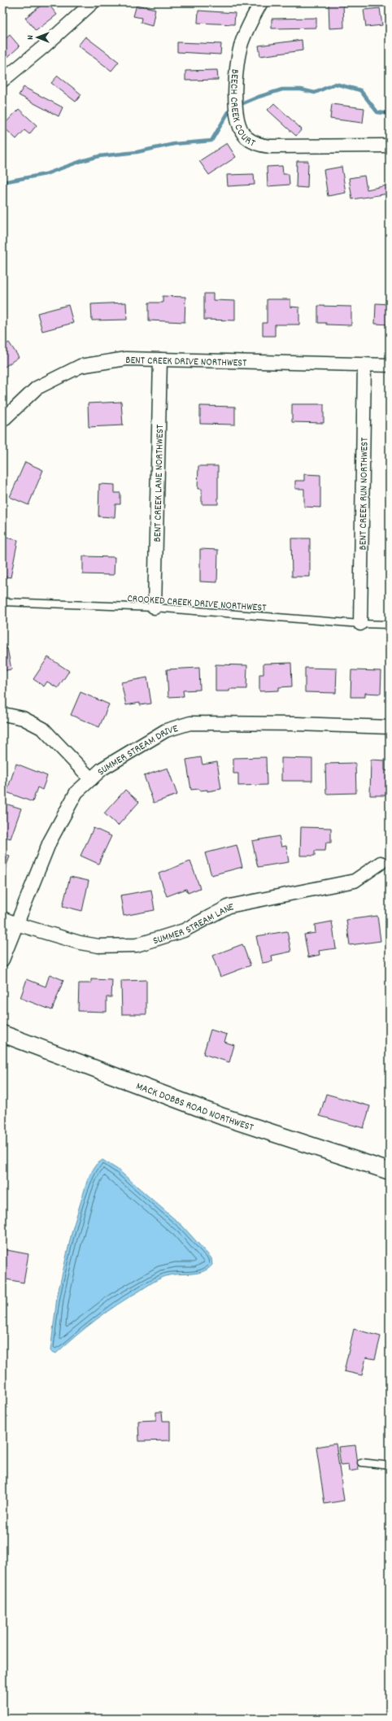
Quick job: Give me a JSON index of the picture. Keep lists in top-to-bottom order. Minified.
{"streets":{"street":["BEECH CREEK COURT","BENT CREEK DRIVE NORTHWEST","BENT CREEK LANE NORTHWEST","BENT CREEK RUN NORTHWEST","SUMMER STREAM DRIVE","SUMMER STREAM LANE","MACK DOBBS ROAD NORTHWEST"],"lane":["CROOKED CREEK DRIVE NORTHWEST"]},"crossings":[["BENT CREEK DRIVE NORTHWEST","BENT CREEK LANE NORTHWEST"],["BENT CREEK DRIVE NORTHWEST","BENT CREEK RUN NORTHWEST"],["BENT CREEK LANE NORTHWEST","CROOKED CREEK DRIVE NORTHWEST"],["BENT CREEK RUN NORTHWEST","CROOKED CREEK DRIVE NORTHWEST"],["SUMMER STREAM DRIVE","SUMMER STREAM LANE"]],"north":"left"}
